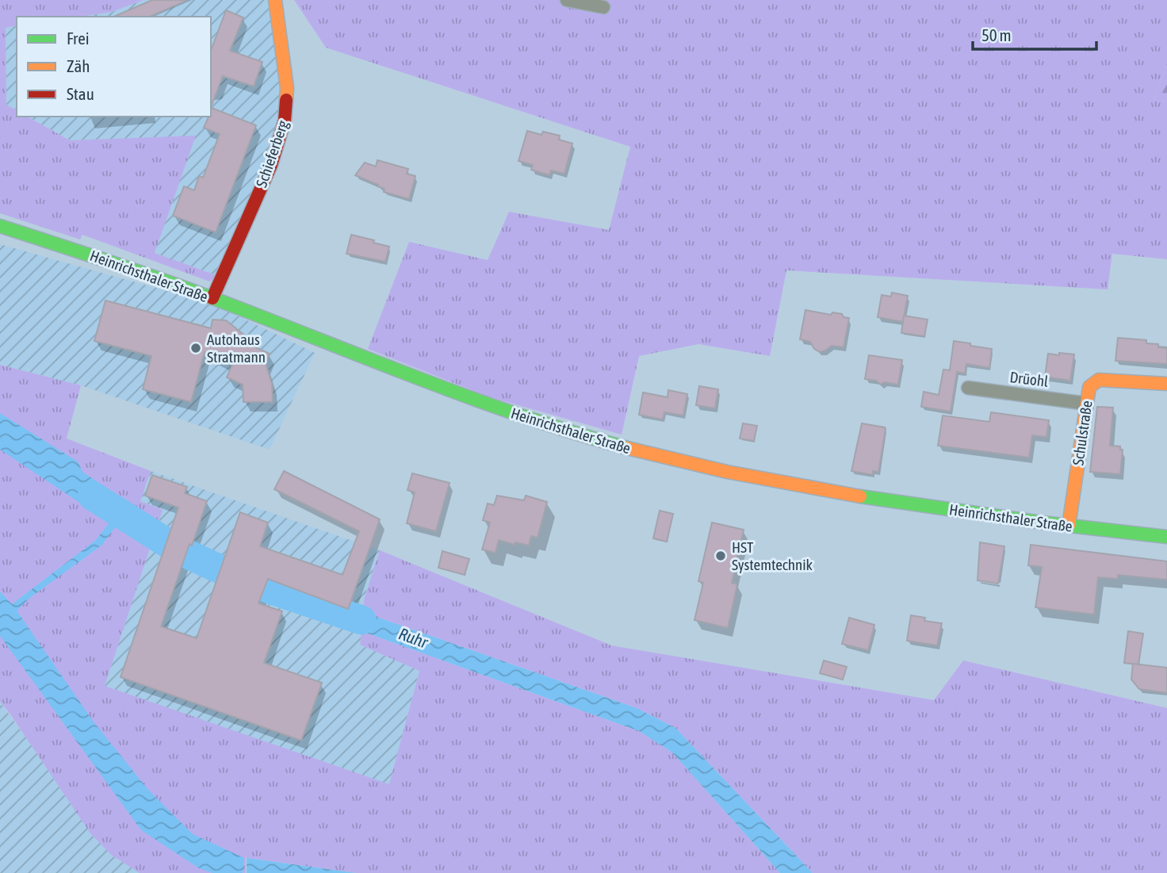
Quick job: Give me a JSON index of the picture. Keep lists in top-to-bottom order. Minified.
{"streets":{"main road":["Schieferberg","Heinrichsthaler Straße","Schulstraße"],"street":["Drüohl"]},"crossings":[["Schieferberg","Heinrichsthaler Straße"],["Heinrichsthaler Straße","Schulstraße"],["Drüohl","Schulstraße"]],"water":["Ruhr"],"places":["Autohaus Stratmann","HST Systemtechnik"],"legend":["Frei","Zäh","Stau"],"scale_bar":"50 m"}
